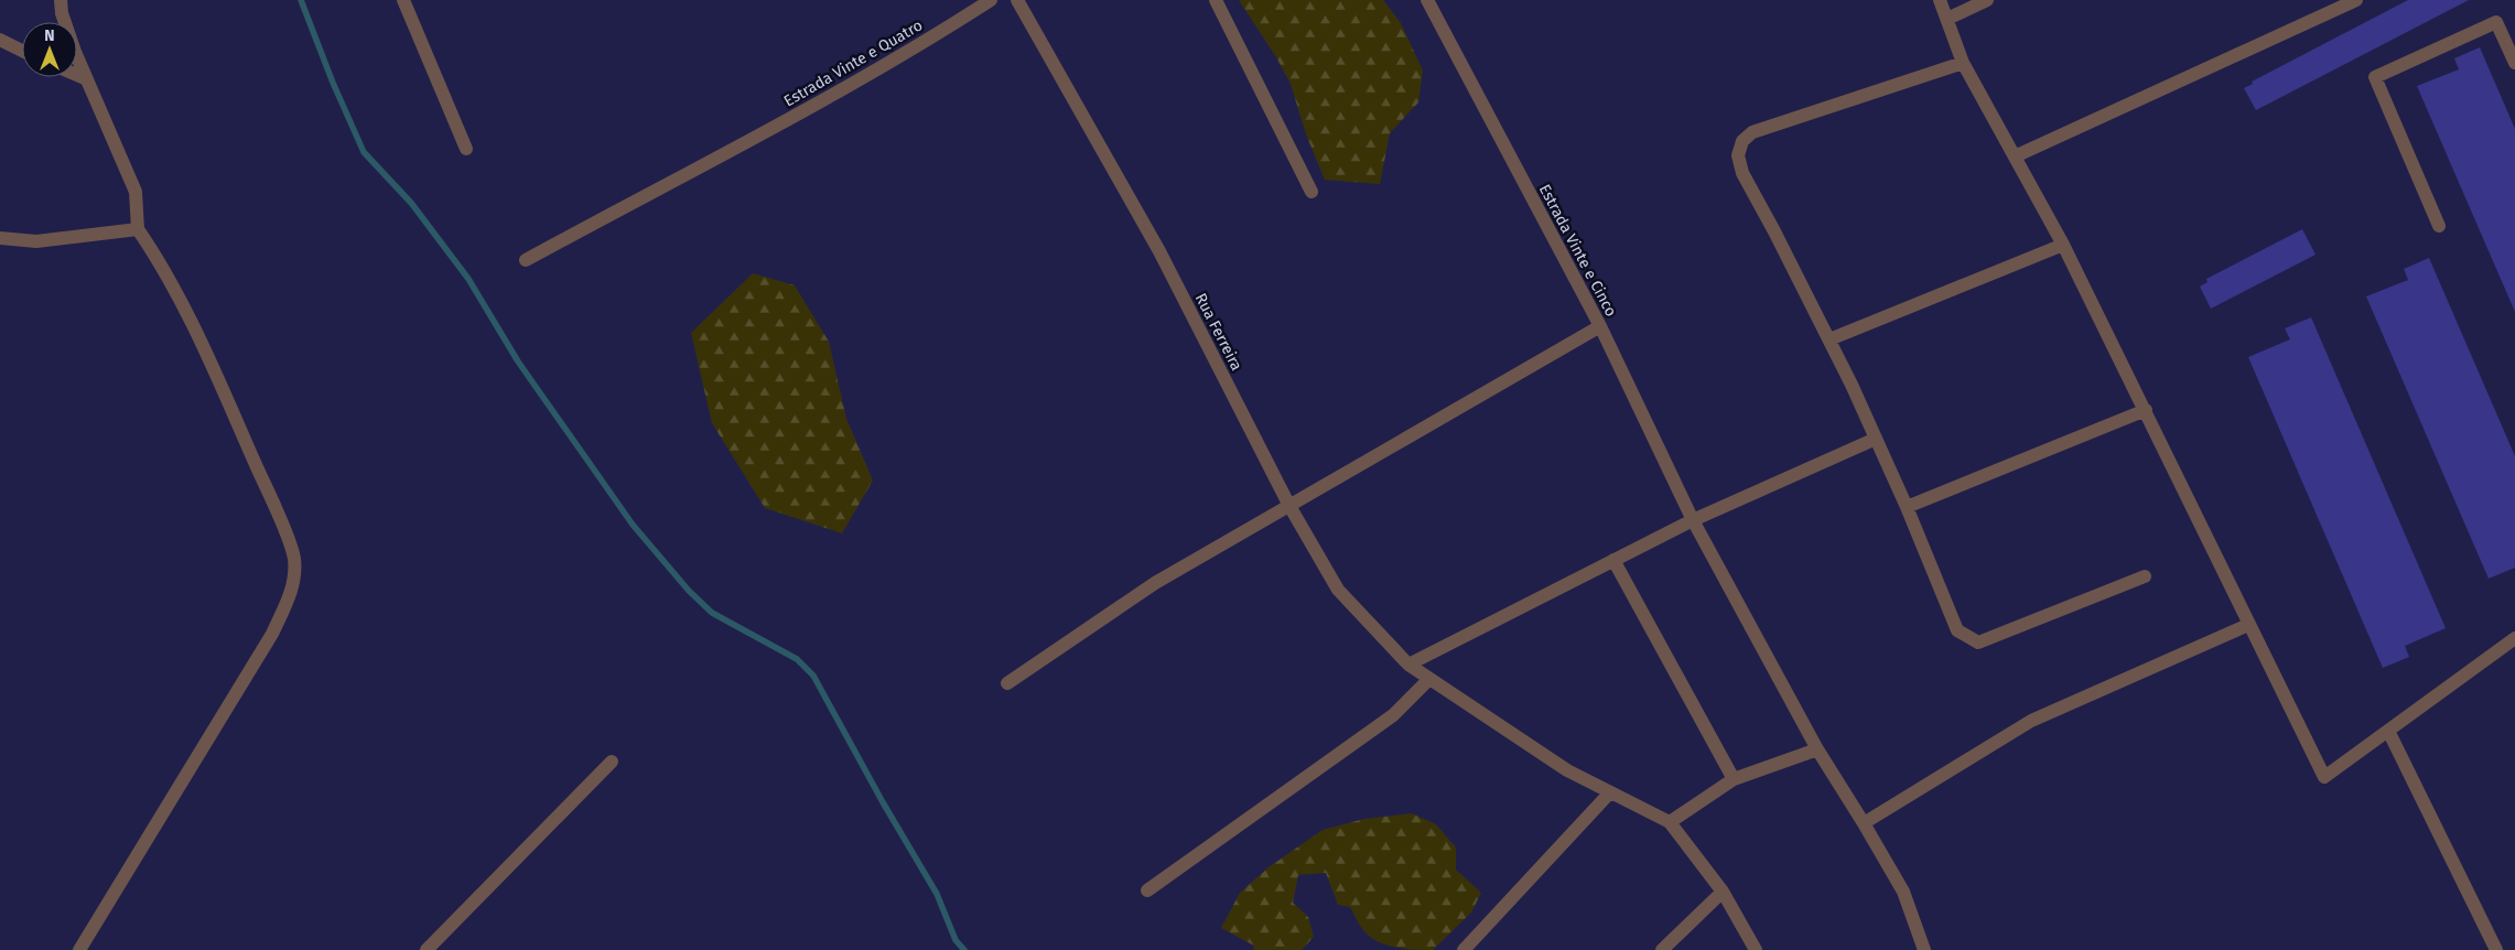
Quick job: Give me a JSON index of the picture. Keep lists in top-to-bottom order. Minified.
{"streets":{"street":["Estrada Vinte e Quatro","Estrada Vinte e Cinco","Rua Ferreira"]},"north":"top"}
